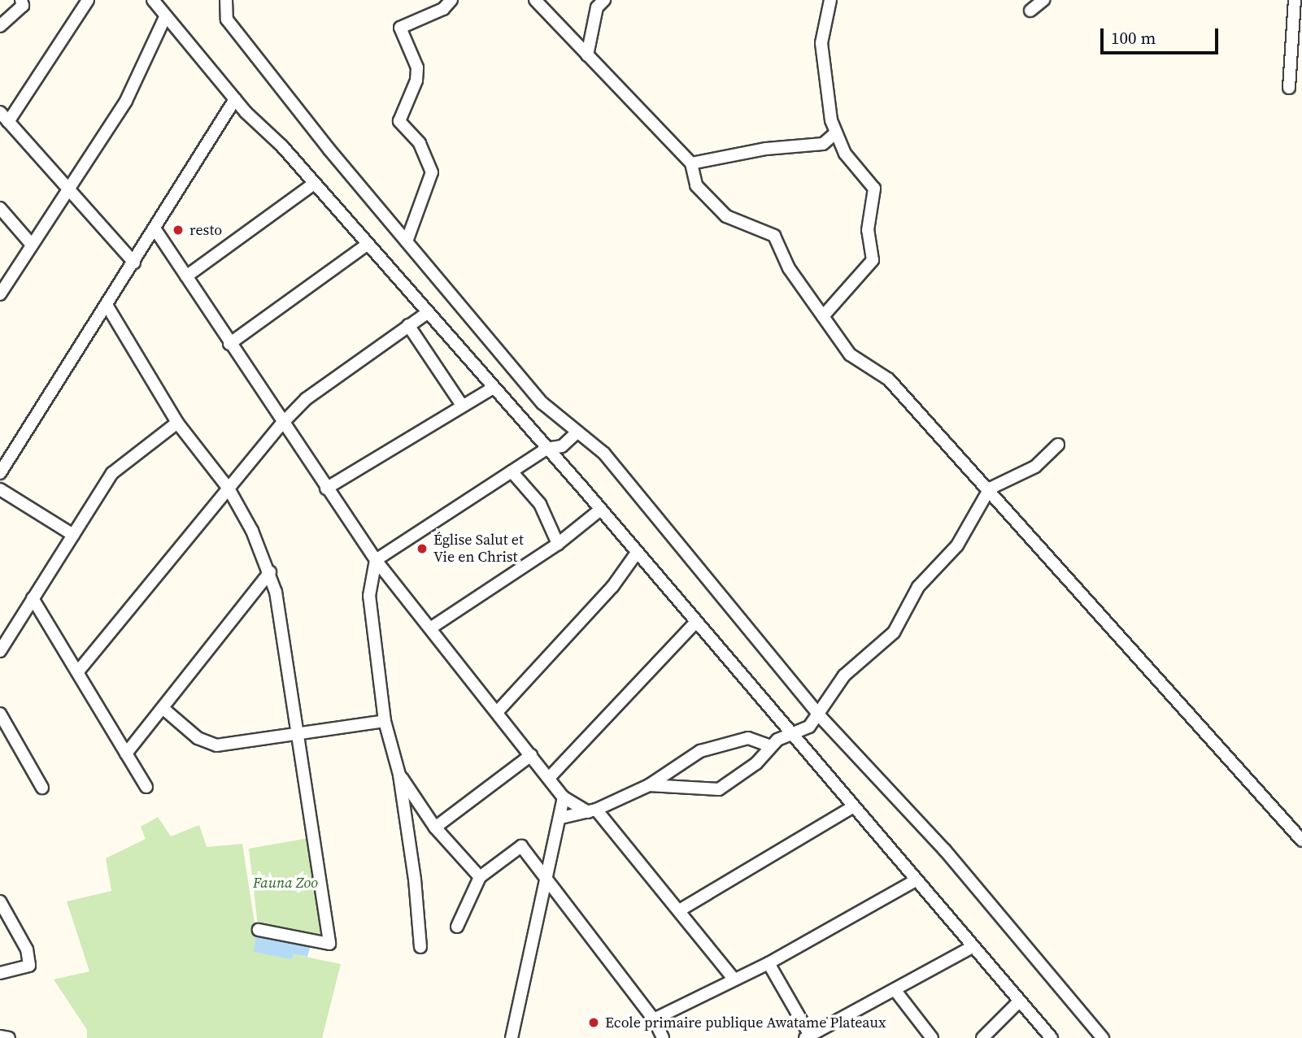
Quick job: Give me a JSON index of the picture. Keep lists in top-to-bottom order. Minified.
{"parks":["Fauna Zoo"],"places":["resto","Église Salut et Vie en Christ","Ecole primaire publique Awatame Plateaux"],"scale_bar":"100 m"}
